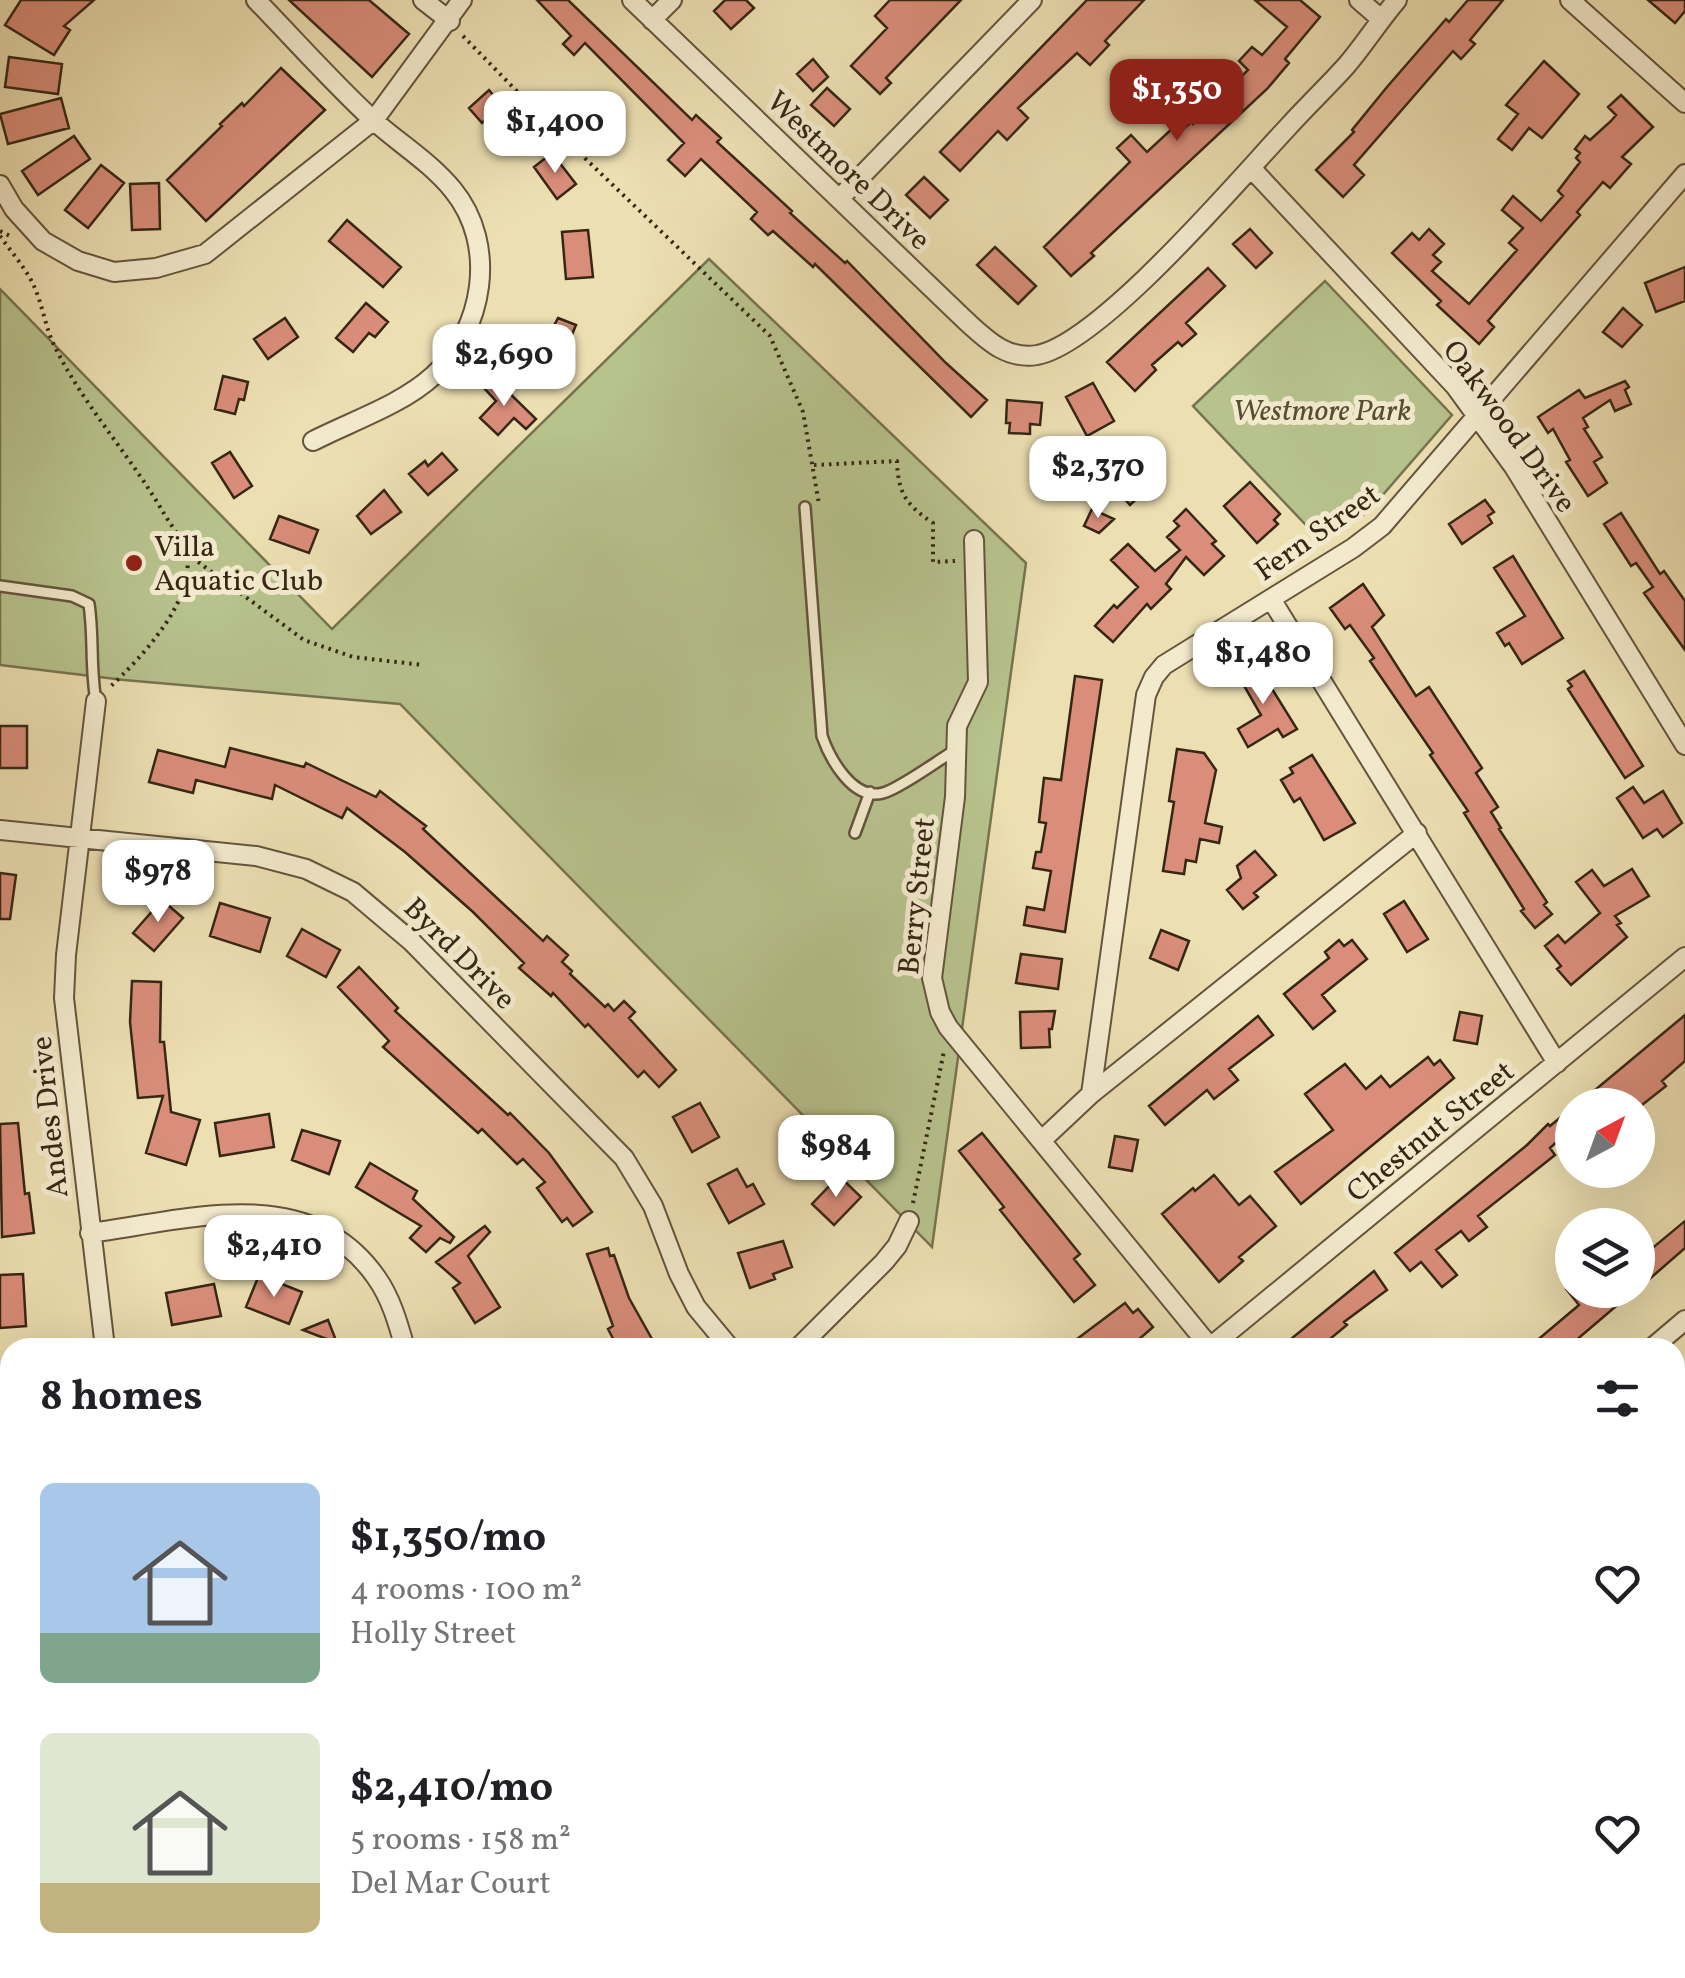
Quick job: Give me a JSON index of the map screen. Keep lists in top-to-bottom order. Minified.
{"streets":{"street":["Westmore Drive","Oakwood Drive","Fern Street","Berry Street","Byrd Drive","Andes Drive","Chestnut Street"]},"crossings":[["Westmore Drive","Oakwood Drive"],["Oakwood Drive","Fern Street"],["Byrd Drive","Andes Drive"]],"parks":["Westmore Park"],"places":["Villa Aquatic Club"],"north":"top right","page":{"price":["$1,350","$1,400","$2,690","$2,370","$1,480","$978","$984","$2,410"],"heading":"8 homes","list":[{"name":"$1,350/mo","note":"4 rooms · 100 m² · Holly Street"},{"name":"$2,410/mo","note":"5 rooms · 158 m² · Del Mar Court"}]}}
